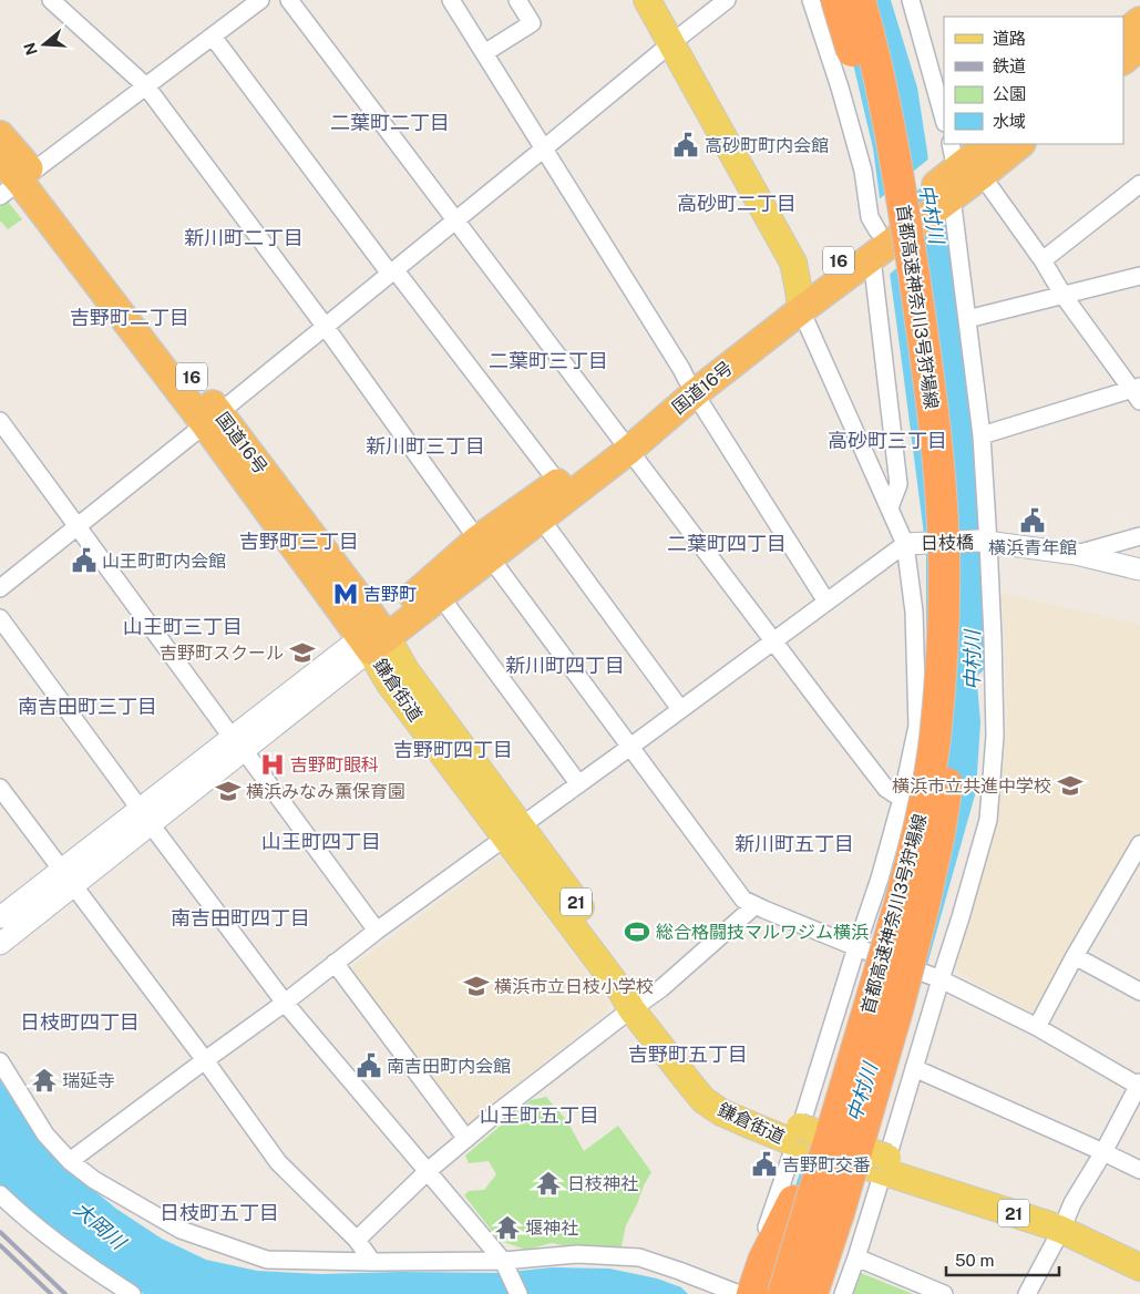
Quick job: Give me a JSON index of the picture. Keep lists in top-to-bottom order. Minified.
{"streets":{"highway":["16","首都高速神奈川3号狩場線","国道16号"],"main road":["鎌倉街道","21"],"street":["日枝橋"]},"crossings":[["国道16号","鎌倉街道"]],"districts":["二葉町二丁目","高砂町二丁目","新川町二丁目","吉野町二丁目","二葉町三丁目","高砂町三丁目","新川町三丁目","吉野町三丁目","二葉町四丁目","山王町三丁目","新川町四丁目","南吉田町三丁目","吉野町四丁目","山王町四丁目","新川町五丁目","南吉田町四丁目","日枝町四丁目","吉野町五丁目","山王町五丁目","日枝町五丁目"],"water":["中村川","大岡川"],"places":{"public building":["高砂町町内会館","横浜青年館","山王町町内会館","南吉田町内会館","吉野町交番"],"metro station":["吉野町"],"school or university":["吉野町スクール","横浜市立共進中学校","横浜みなみ薫保育園","横浜市立日枝小学校"],"hospital":["吉野町眼科"],"sports":["総合格闘技マルワジム横浜"],"temple":["瑞延寺","日枝神社","堰神社"]},"legend":["道路","鉄道","公園","水域"],"scale_bar":"50 m","north":"left"}
